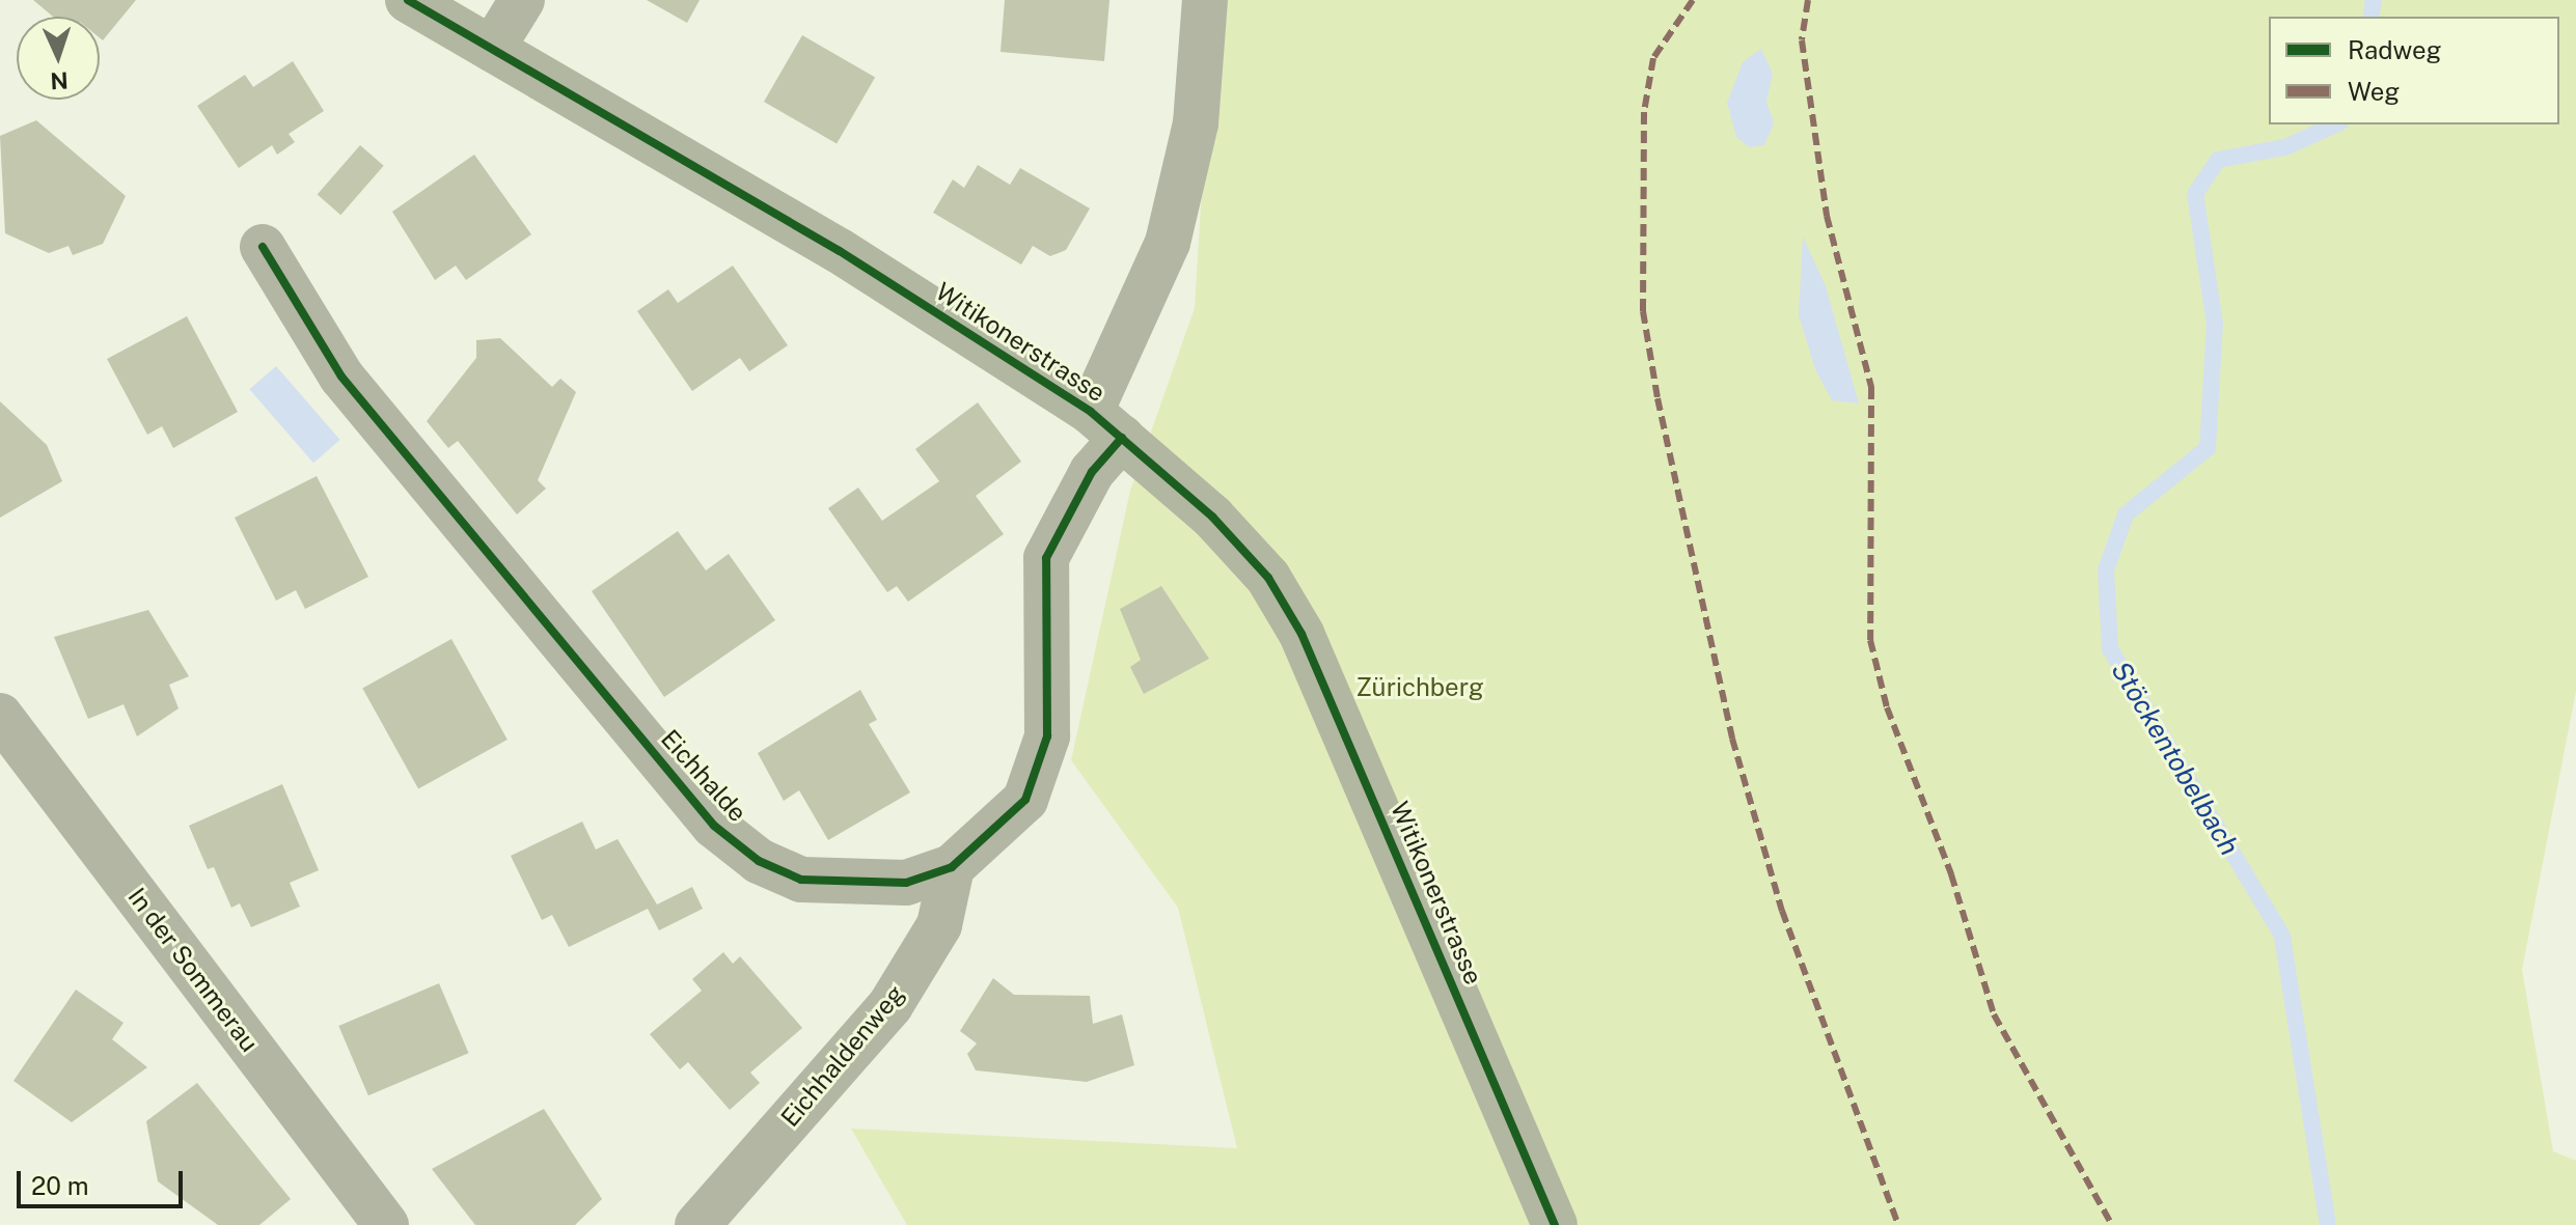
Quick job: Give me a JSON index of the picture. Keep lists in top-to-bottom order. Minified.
{"streets":{"main road":["Witikonerstrasse"],"street":["Eichhalde","In der Sommerau","Eichhaldenweg"]},"crossings":[["Witikonerstrasse","Eichhalde"],["Eichhalde","Eichhaldenweg"]],"water":["Stöckentobelbach"],"parks":["Zürichberg"],"legend":["Radweg","Weg"],"scale_bar":"20 m","north":"bottom"}
